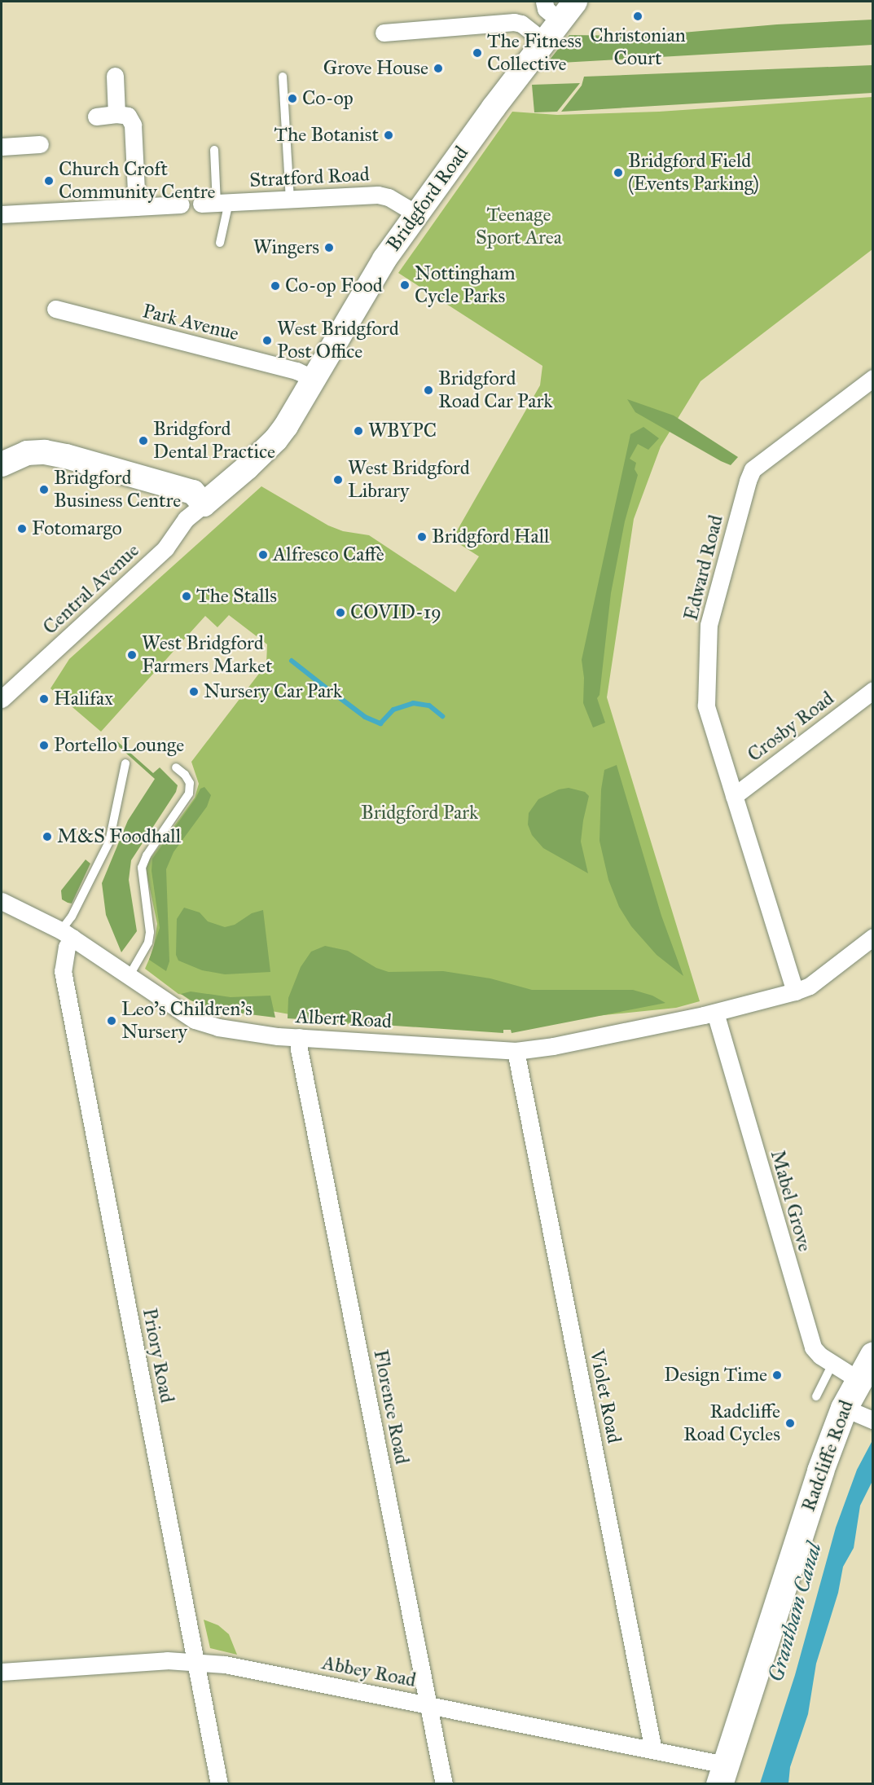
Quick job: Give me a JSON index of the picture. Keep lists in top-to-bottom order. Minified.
{"streets":{"highway":["Radcliffe Road"],"street":["Stratford Road","Bridgford Road","Park Avenue","Edward Road","Central Avenue","Crosby Road","Albert Road","Mabel Grove","Priory Road","Violet Road","Florence Road","Abbey Road"]},"crossings":[["Stratford Road","Bridgford Road"],["Bridgford Road","Park Avenue"],["Bridgford Road","Central Avenue"],["Edward Road","Crosby Road"],["Edward Road","Albert Road"],["Albert Road","Mabel Grove"],["Albert Road","Priory Road"],["Albert Road","Violet Road"],["Albert Road","Florence Road"],["Mabel Grove","Radcliffe Road"],["Priory Road","Abbey Road"],["Violet Road","Abbey Road"],["Florence Road","Abbey Road"],["Radcliffe Road","Abbey Road"]],"water":["Grantham Canal"],"parks":["Teenage Sport Area","Bridgford Park"],"places":["Christonian Court","The Fitness Collective","Grove House","Co-op","The Botanist","Bridgford Field (Events Parking)","Church Croft Community Centre","Wingers","Nottingham Cycle Parks","Co-op Food","West Bridgford Post Office","Bridgford Road Car Park","WBYPC","Bridgford Dental Practice","West Bridgford Library","Bridgford Business Centre","Fotomargo","Bridgford Hall","Alfresco Caffè","The Stalls","COVID-19","West Bridgford Farmers Market","Nursery Car Park","Halifax","Portello Lounge","M&S Foodhall","Leo's Children's Nursery","Design Time","Radcliffe Road Cycles"]}
